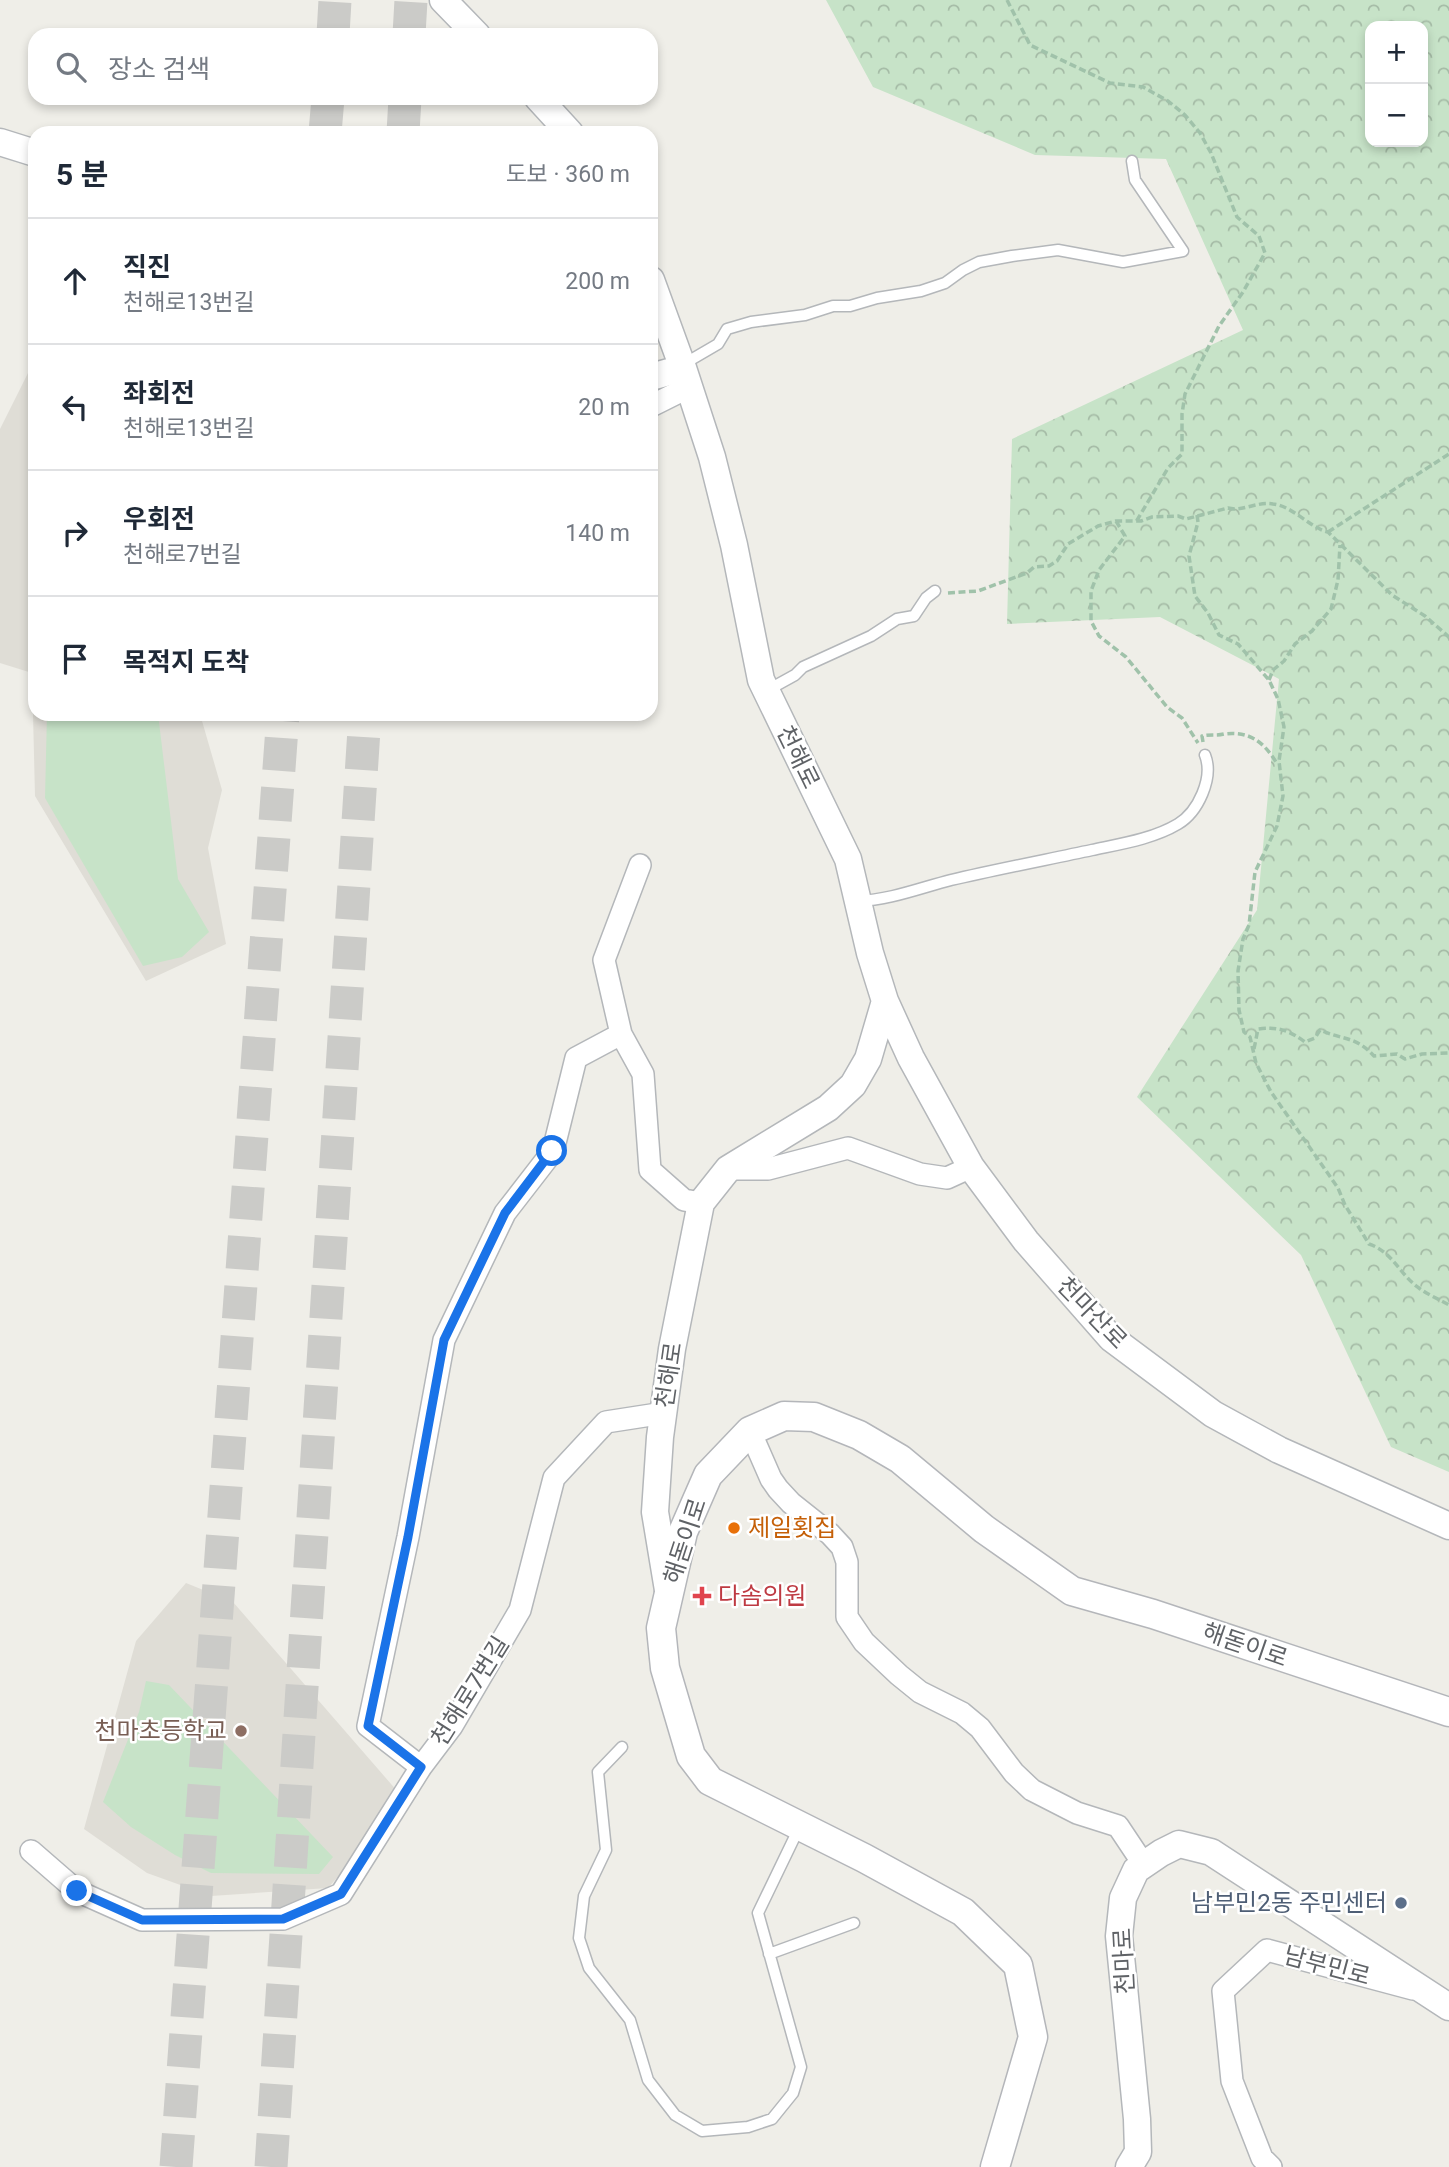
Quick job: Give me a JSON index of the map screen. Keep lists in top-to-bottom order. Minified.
{"streets":{"main road":["해돋이로"],"street":["천해로","천마산로","천해로7번길","천마로","남부민로"]},"crossings":[["천해로","천마산로"],["천해로","해돋이로"],["천해로","천해로7번길"],["천마로","남부민로"]],"places":{"other":["제일횟집","천마초등학교","남부민2동 주민센터"],"health":["다솜의원"]},"page":{"map_buttons":["+","−"],"search":"장소 검색","heading":["5 분","도보 · 360 m"],"list":[["직진","천해로13번길","200 m"],["좌회전","천해로13번길","20 m"],["우회전","천해로7번길","140 m"],"목적지 도착"]}}
